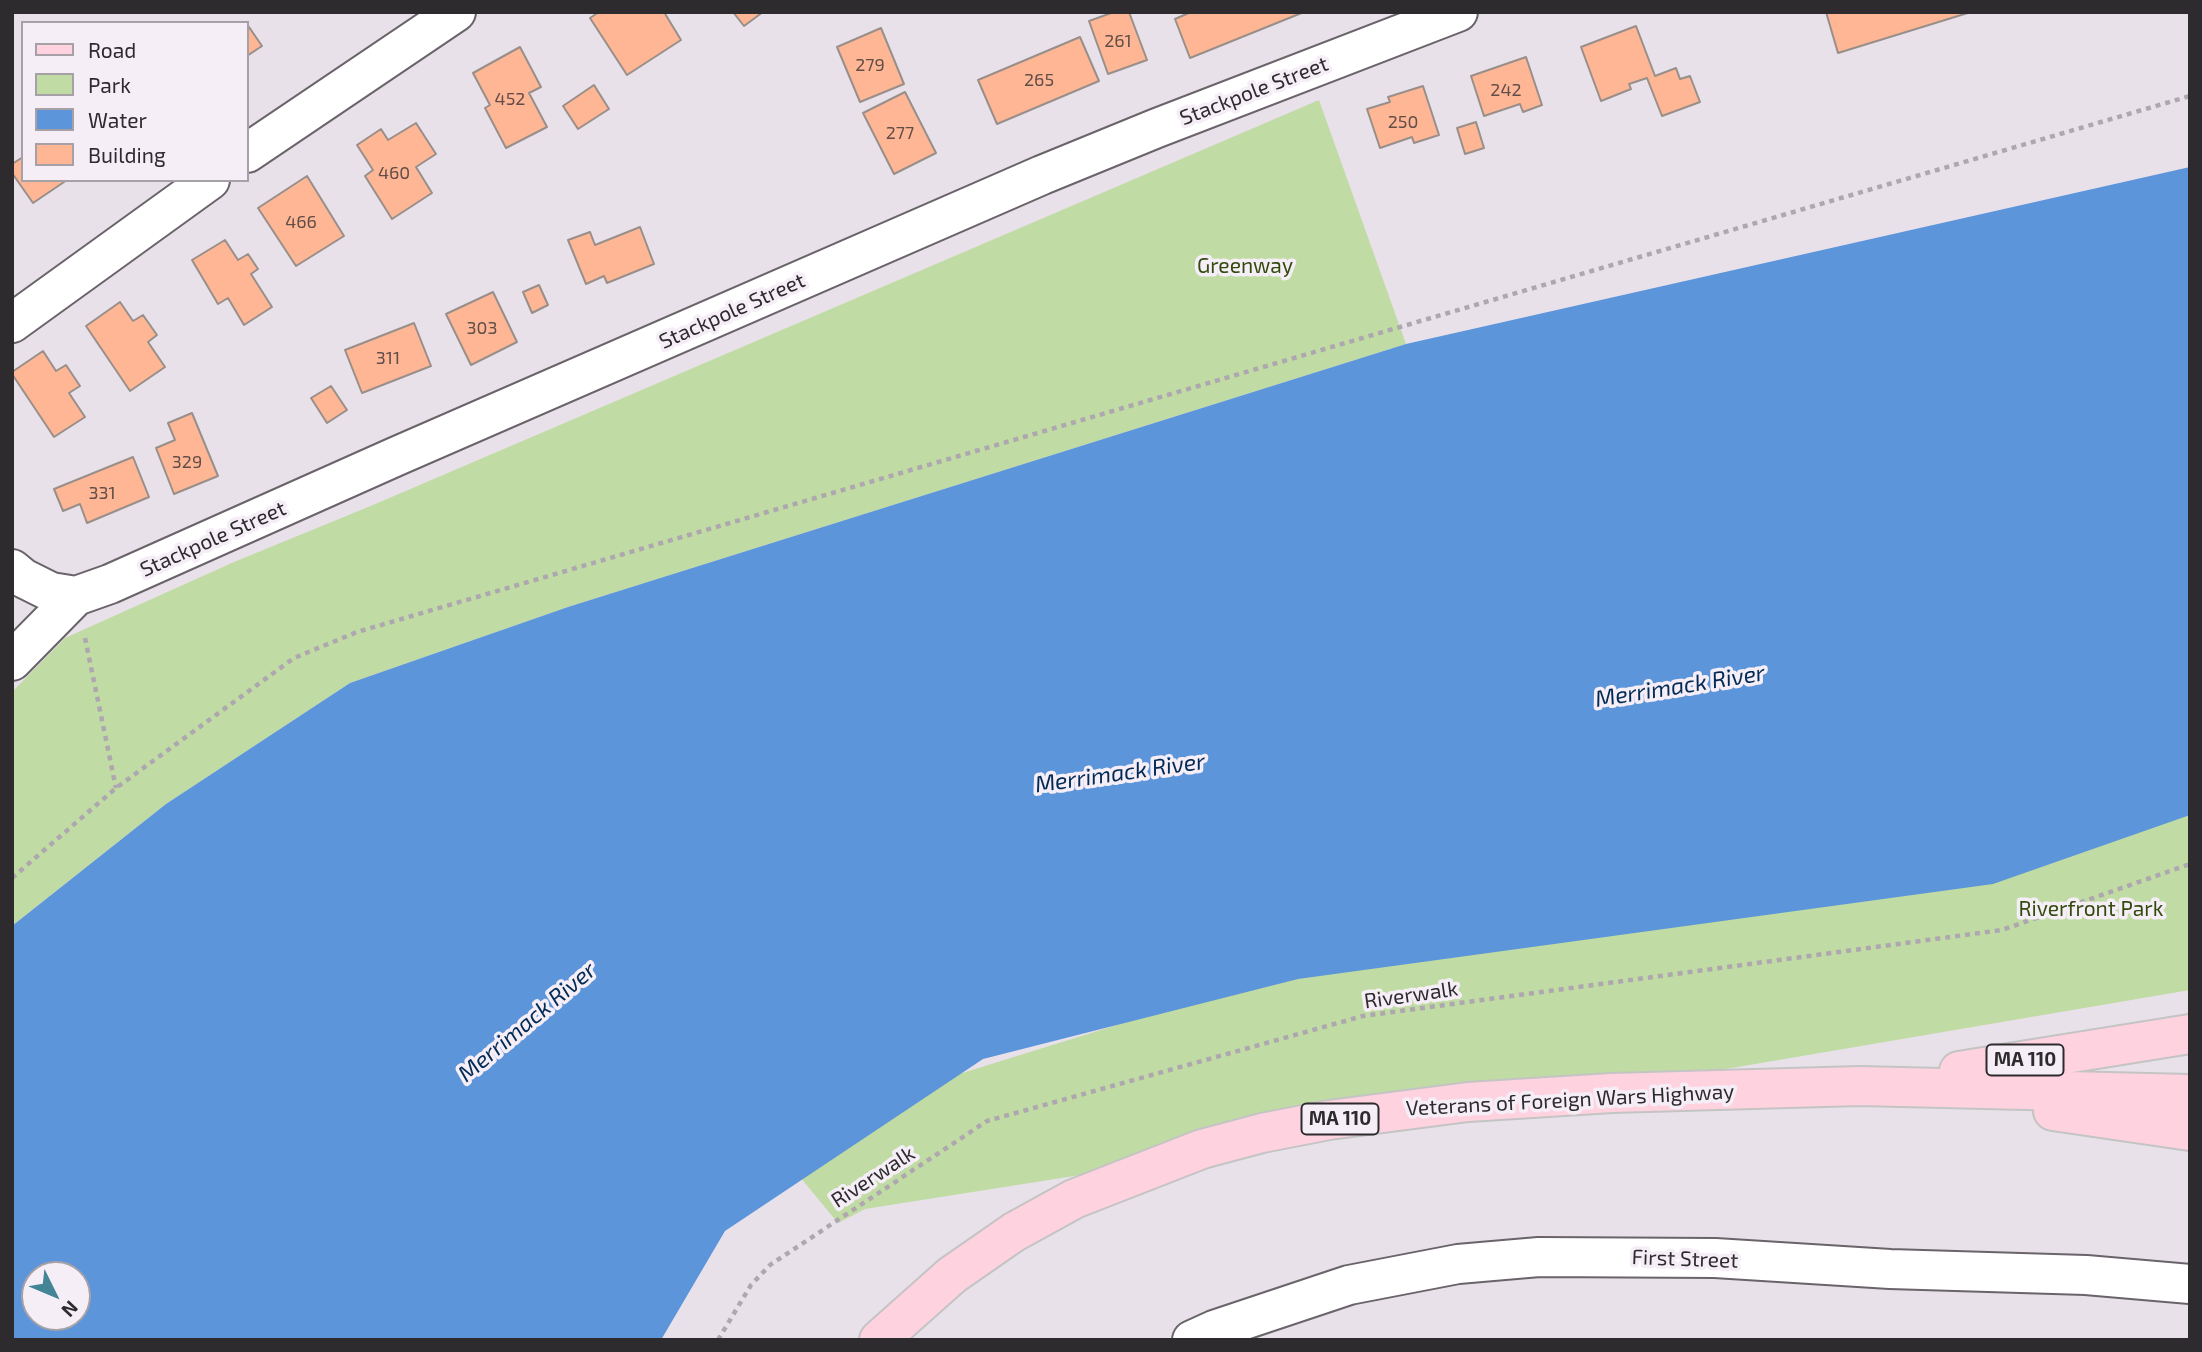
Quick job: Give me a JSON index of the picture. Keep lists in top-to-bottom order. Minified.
{"streets":{"main road":["MA 110","Veterans of Foreign Wars Highway"],"street":["Stackpole Street","First Street"],"path":["Riverwalk"]},"crossings":[["MA 110","Veterans of Foreign Wars Highway"]],"water":["Merrimack River"],"parks":["Greenway","Riverfront Park"],"house_numbers":["261","279","265","242","452","250","277","460","466","303","311","329","331"],"legend":["Road","Park","Water","Building"],"north":"bottom right"}
